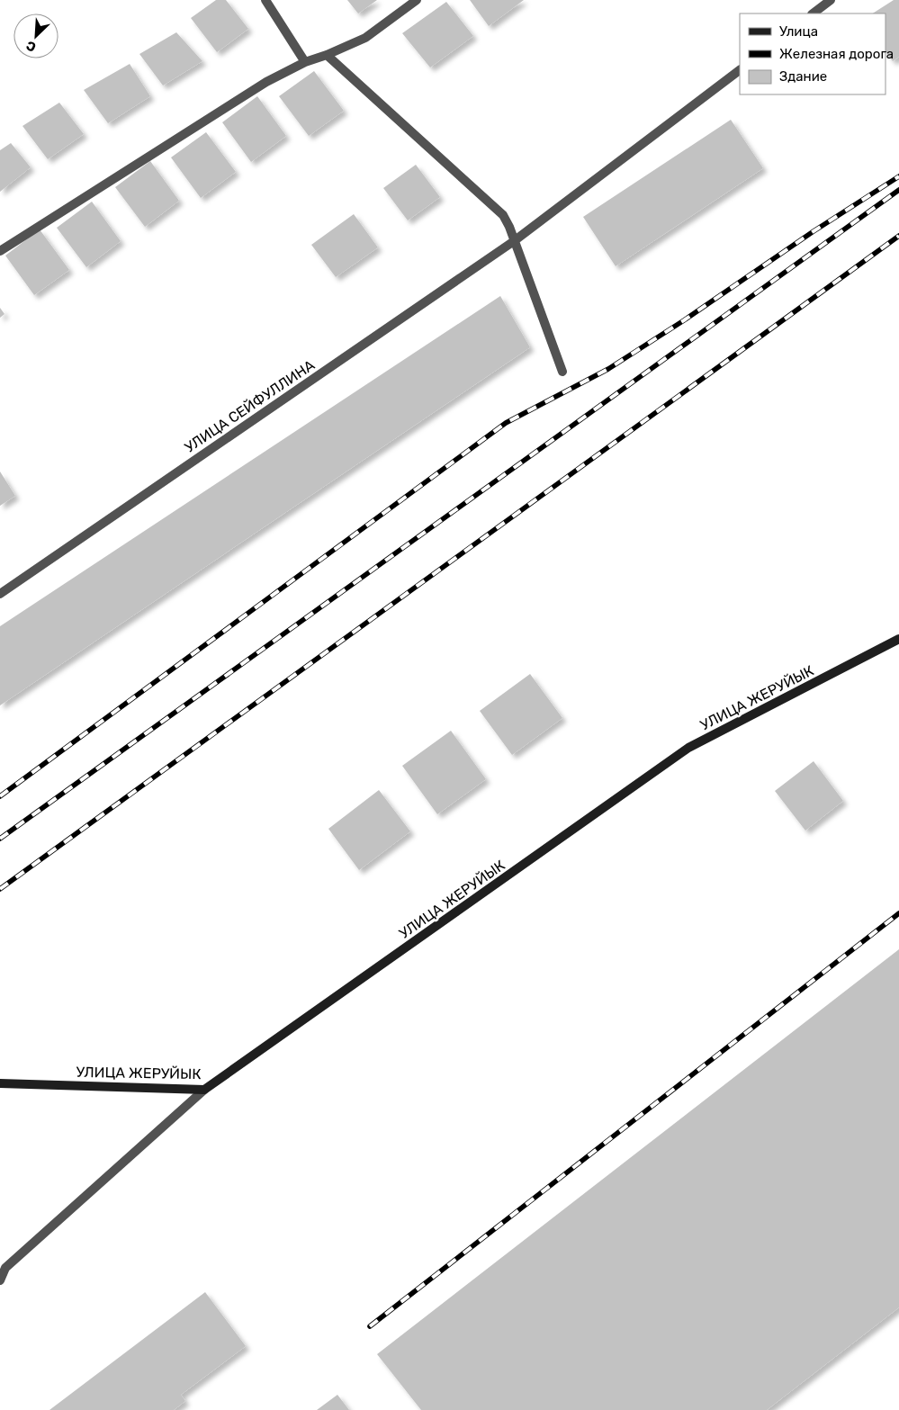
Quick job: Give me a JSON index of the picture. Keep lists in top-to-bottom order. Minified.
{"streets":{"street":["УЛИЦА СЕЙФУЛЛИНА","УЛИЦА ЖЕРУЙЫК"]},"legend":["Улица","Железная дорога","Здание"],"north":"bottom left"}
